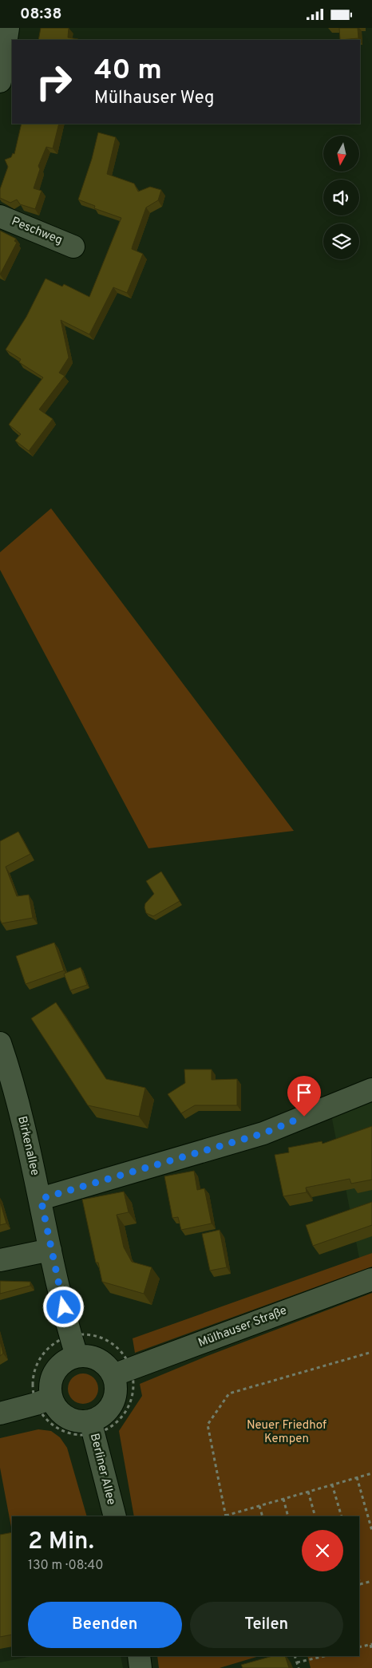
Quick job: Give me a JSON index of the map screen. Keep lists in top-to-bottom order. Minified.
{"streets":{"street":["Peschweg","Birkenallee","Mülhauser Straße","Berliner Allee"]},"parks":["Neuer Friedhof Kempen"],"north":"bottom","page":{"status":"08:38","turn":["40 m","Mülhauser Weg"],"heading":["2 Min.","130 m · 08:40"],"buttons":["Beenden","Teilen"]}}
